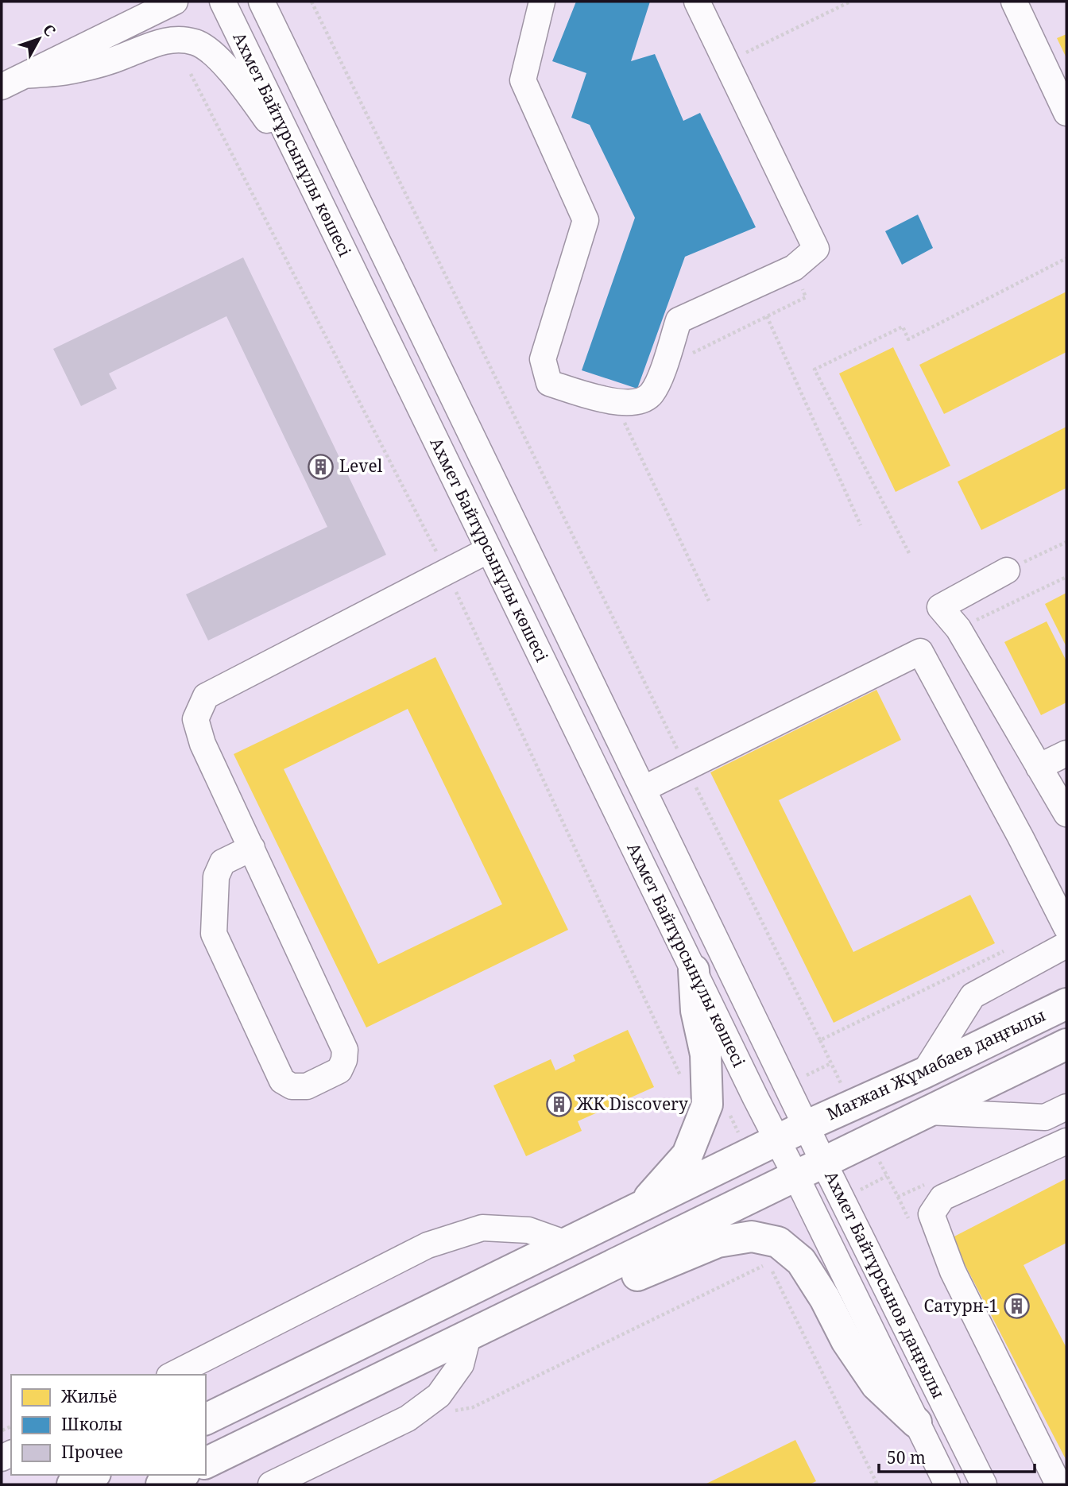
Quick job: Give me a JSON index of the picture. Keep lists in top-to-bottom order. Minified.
{"streets":{"main road":["Мағжан Жұмабаев даңғылы"],"street":["Ахмет Байтұрсынұлы көшесі","Ахмет Байтұрсынов даңғылы"]},"crossings":[["Ахмет Байтұрсынұлы көшесі","Ахмет Байтұрсынов даңғылы"],["Мағжан Жұмабаев даңғылы","Ахмет Байтұрсынов даңғылы"]],"places":{"building":["Level","ЖК Discovery","Сатурн-1"]},"legend":["Жильё","Школы","Прочее"],"scale_bar":"50 m","north":"top right"}
